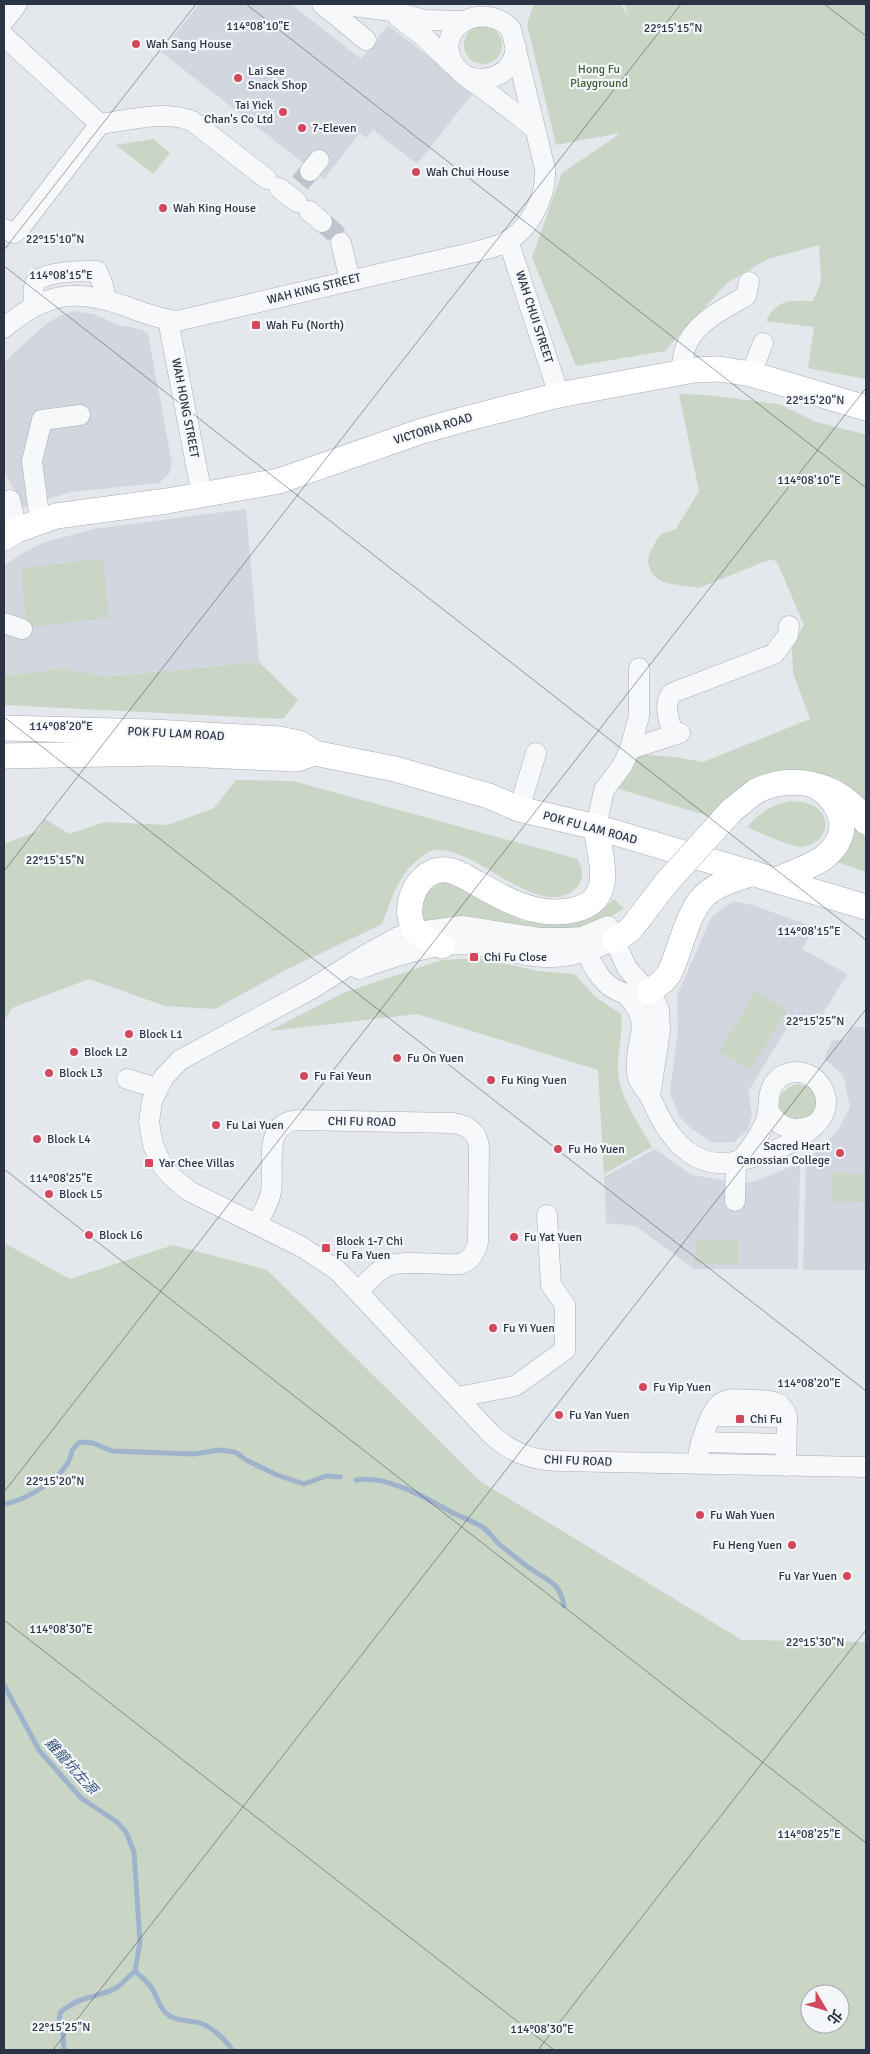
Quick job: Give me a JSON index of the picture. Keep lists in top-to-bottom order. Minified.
{"streets":{"main road":["VICTORIA ROAD","POK FU LAM ROAD"],"street":["WAH KING STREET","WAH CHUI STREET","WAH HONG STREET","CHI FU ROAD"]},"crossings":[["WAH KING STREET","WAH CHUI STREET"],["WAH KING STREET","WAH HONG STREET"],["WAH CHUI STREET","VICTORIA ROAD"],["WAH HONG STREET","VICTORIA ROAD"]],"water":["雞籠坑左源"],"parks":["Hong Fu Playground"],"places":{"other":["Wah Sang House","Lai See Snack Shop","Tai Yick Chan's Co Ltd","7-Eleven","Wah Chui House","Wah King House","Block L1","Block L2","Fu On Yuen","Block L3","Fu Fai Yeun","Fu King Yuen","Fu Lai Yuen","Block L4","Fu Ho Yuen","Sacred Heart Canossian College","Block L5","Block L6","Fu Yat Yuen","Fu Yi Yuen","Fu Yip Yuen","Fu Yan Yuen","Fu Wah Yuen","Fu Heng Yuen","Fu Yar Yuen"],"transit":["Wah Fu (North)","Chi Fu Close","Yar Chee Villas","Block 1-7 Chi Fu Fa Yuen","Chi Fu"]},"north":"bottom right","coordinates":["114°08'10\"E","22°15'15\"N","22°15'10\"N","114°08'15\"E","22°15'20\"N","114°08'20\"E","22°15'25\"N","114°08'25\"E","114°08'30\"E","22°15'30\"N"]}
